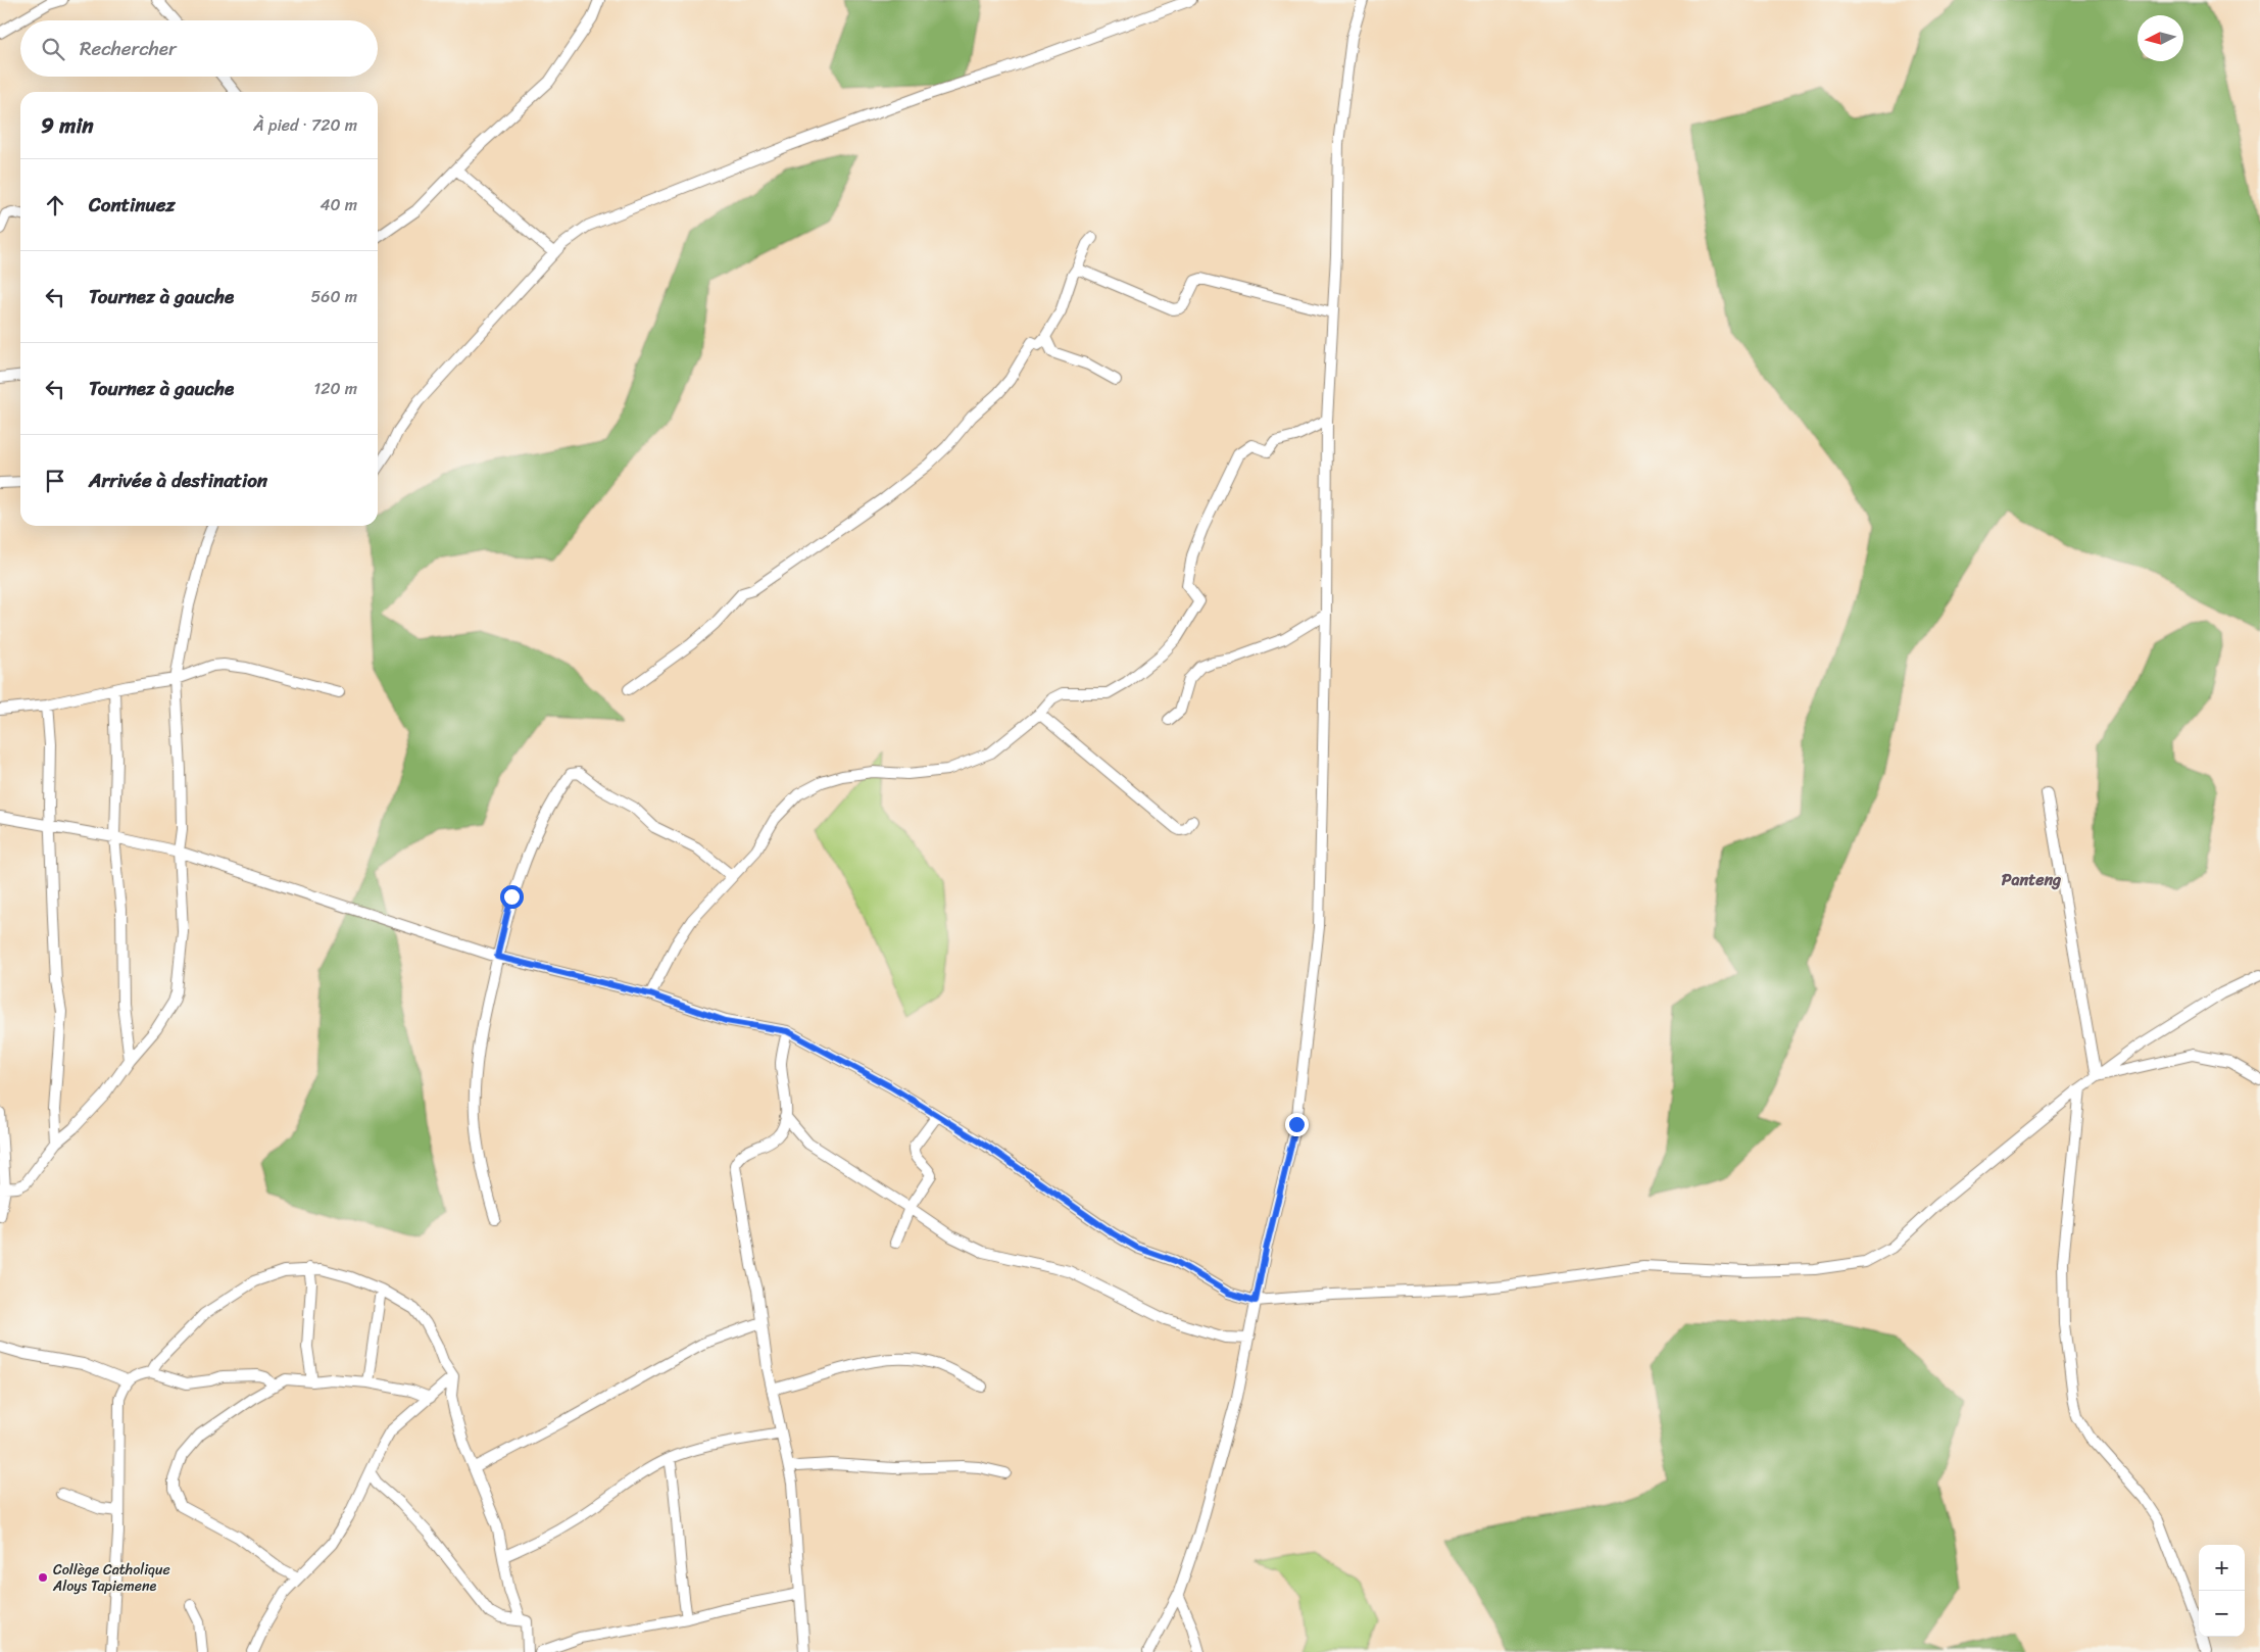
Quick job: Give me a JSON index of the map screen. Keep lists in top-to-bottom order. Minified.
{"districts":["Panteng"],"places":["Collège Catholique Aloys Tapiemene"],"north":"left","page":{"search":"Rechercher","heading":["9 min","À pied · 720 m"],"list":[["Continuez","40 m"],["Tournez à gauche","560 m"],["Tournez à gauche","120 m"],"Arrivée à destination"],"map_buttons":["+","−"]}}
